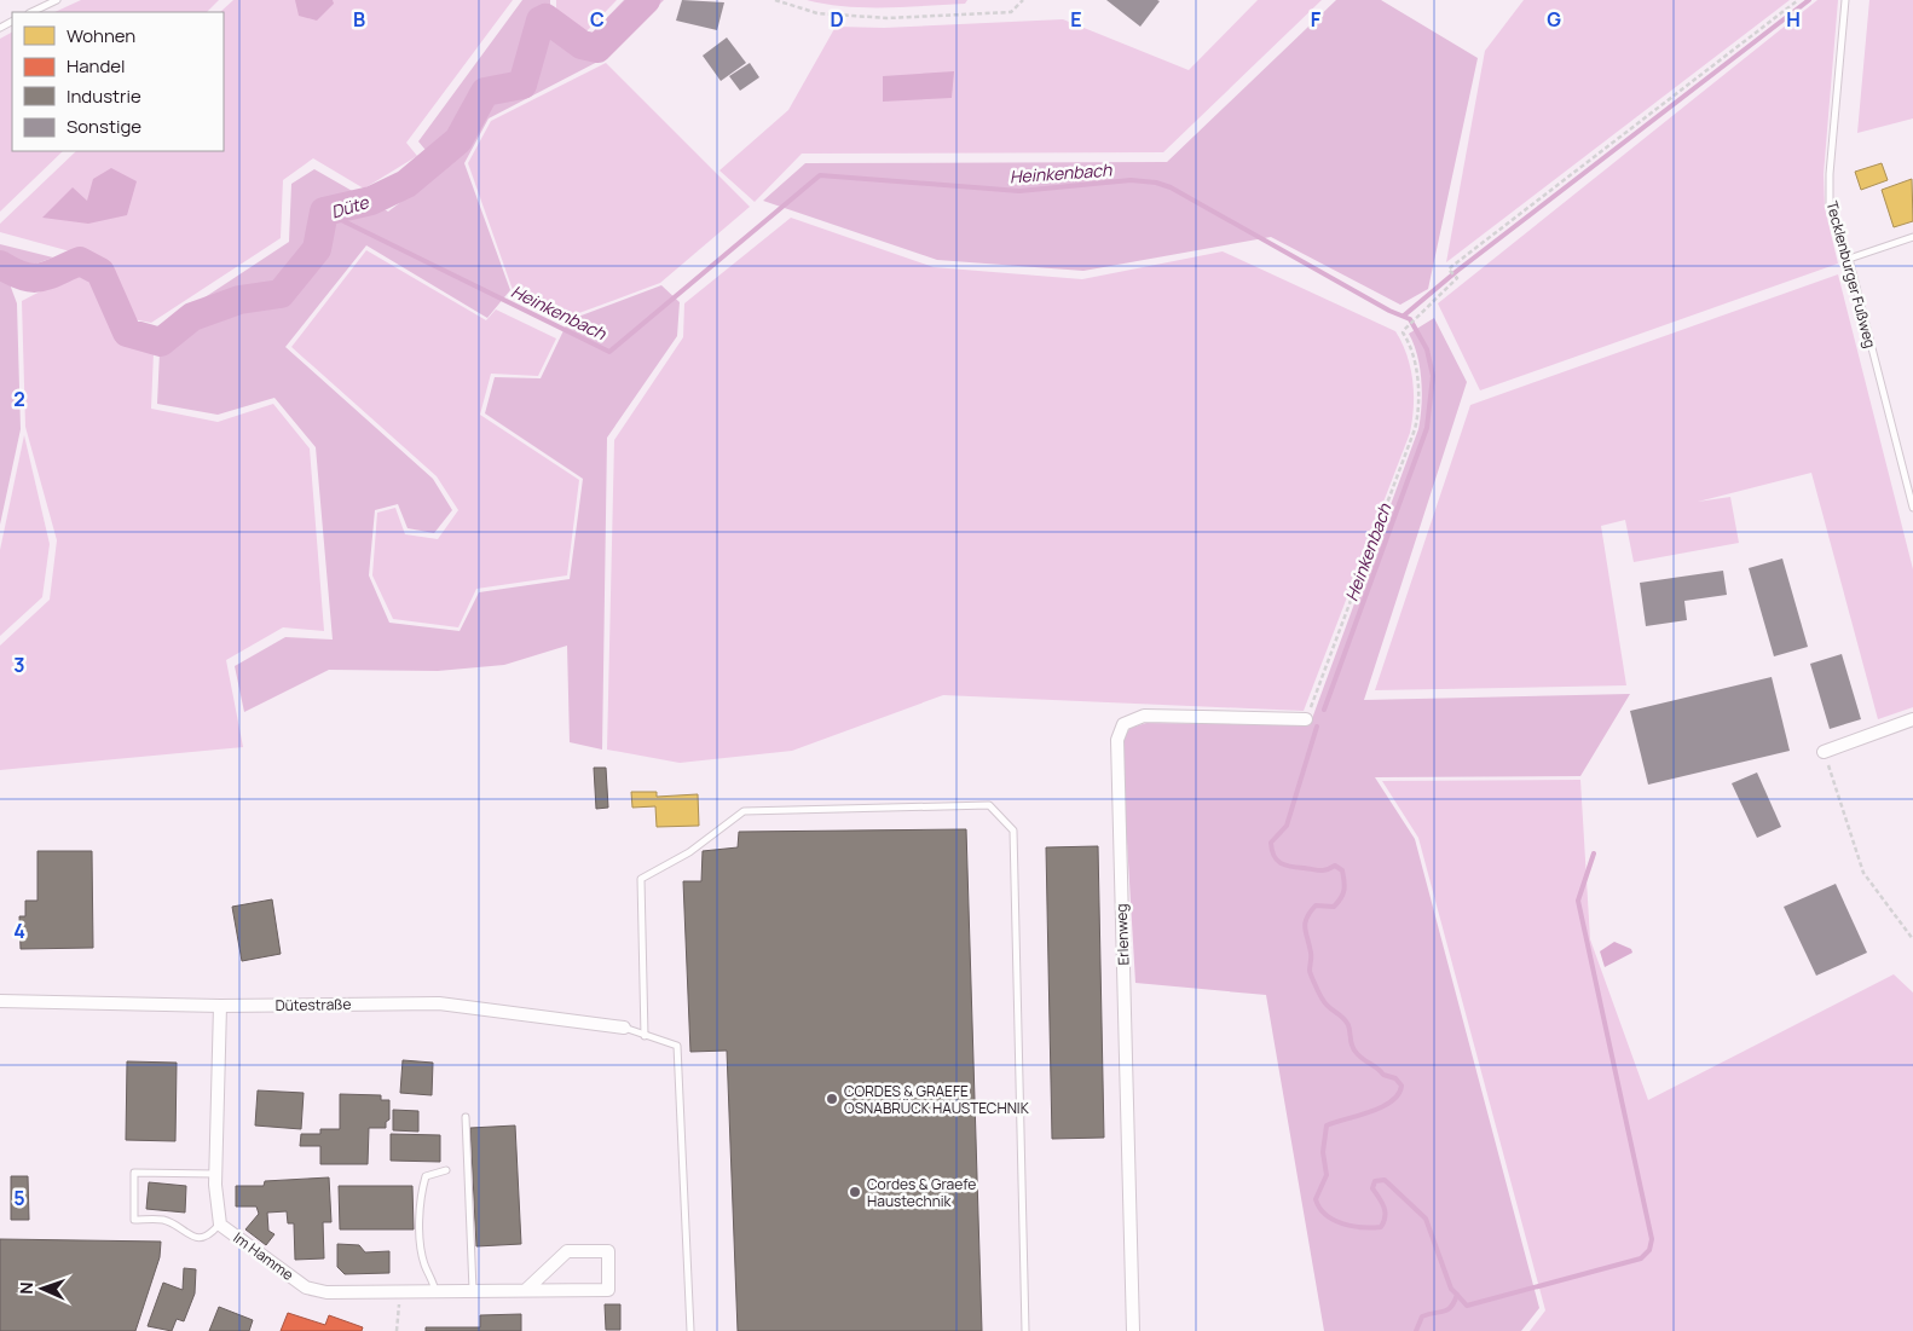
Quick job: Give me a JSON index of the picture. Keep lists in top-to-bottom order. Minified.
{"streets":{"street":["Erlenweg","Dütestraße","Im Hamme"],"lane":["Tecklenburger Fußweg"]},"crossings":[["Dütestraße","Im Hamme"]],"water":["Heinkenbach","Düte"],"places":["CORDES & GRAEFE OSNABRÜCK HAUSTECHNIK","Cordes & Graefe Haustechnik"],"legend":["Wohnen","Handel","Industrie","Sonstige"],"north":"left","grid":{"columns":["B","C","D","E","F","G","H"],"rows":["2","3","4","5"]}}
